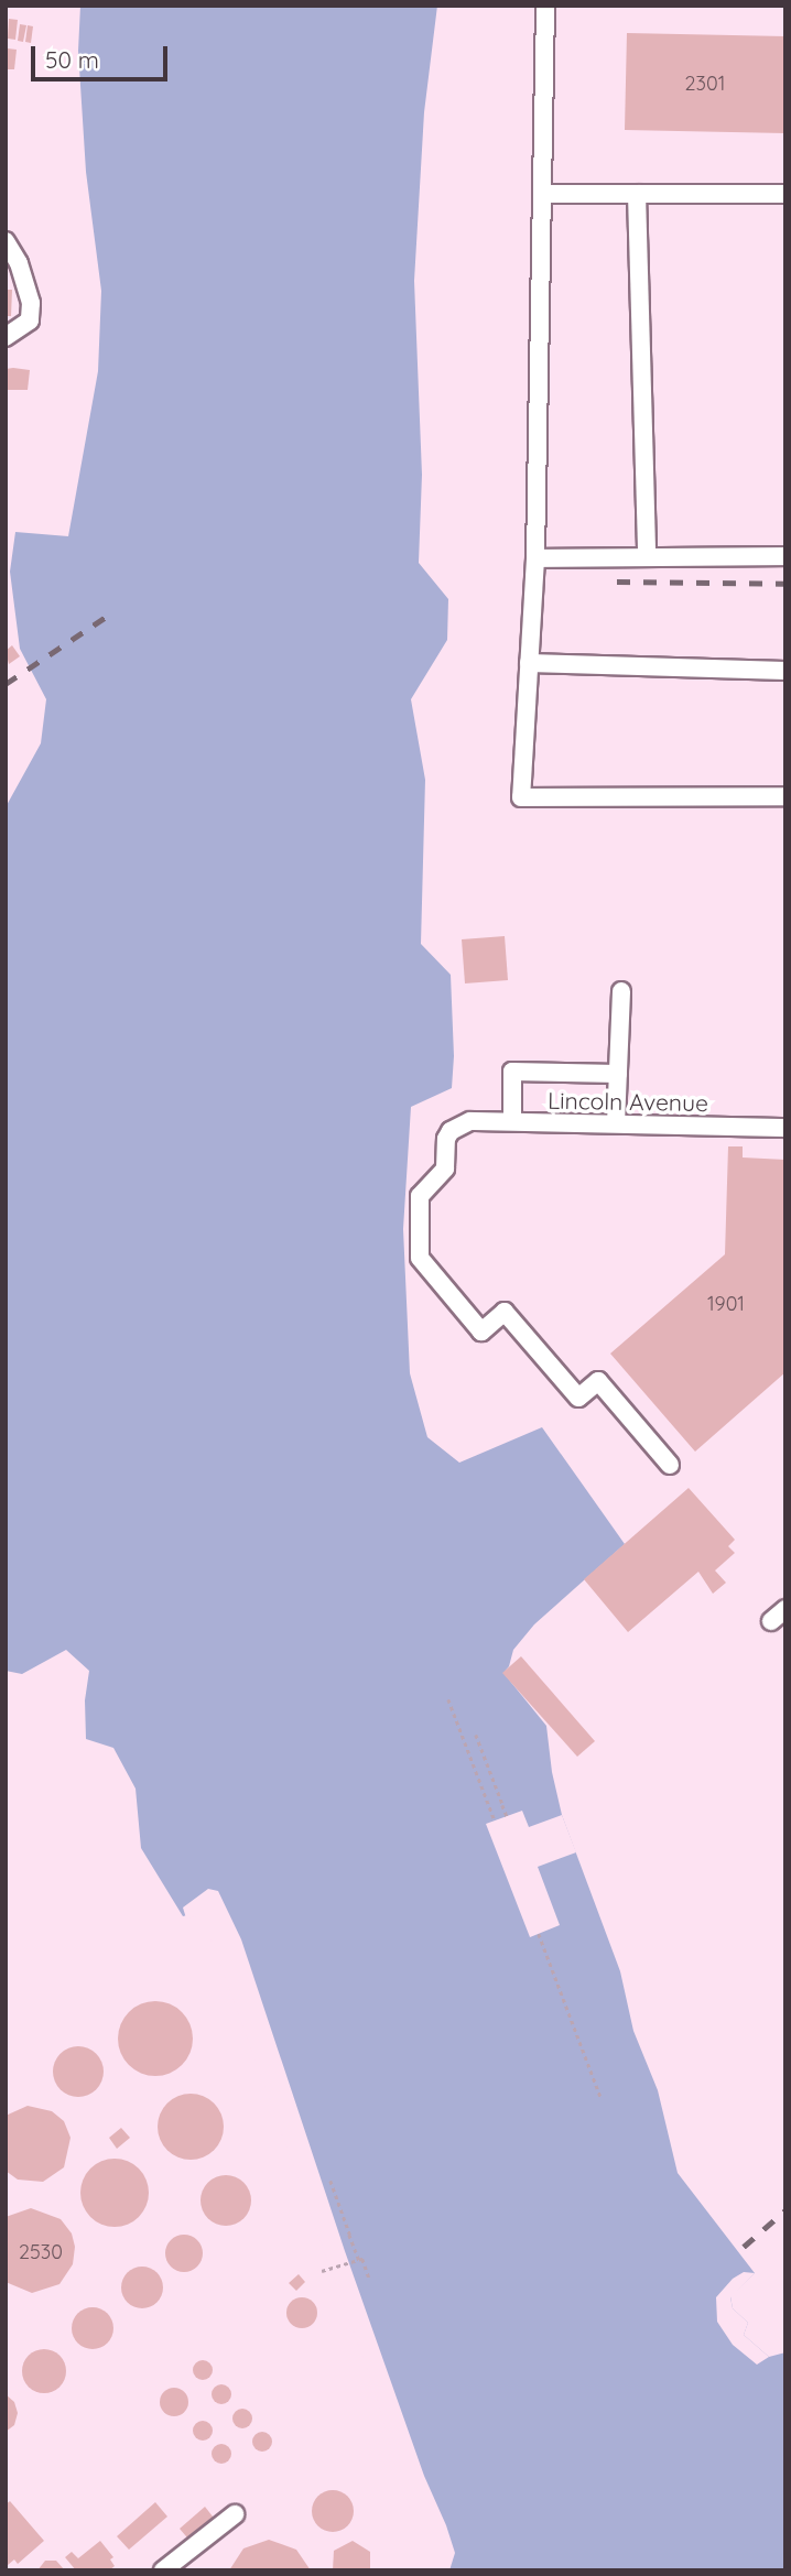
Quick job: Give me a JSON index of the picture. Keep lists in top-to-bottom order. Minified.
{"streets":{"street":["Lincoln Avenue"]},"house_numbers":["2301","1901","2530"],"scale_bar":"50 m"}
